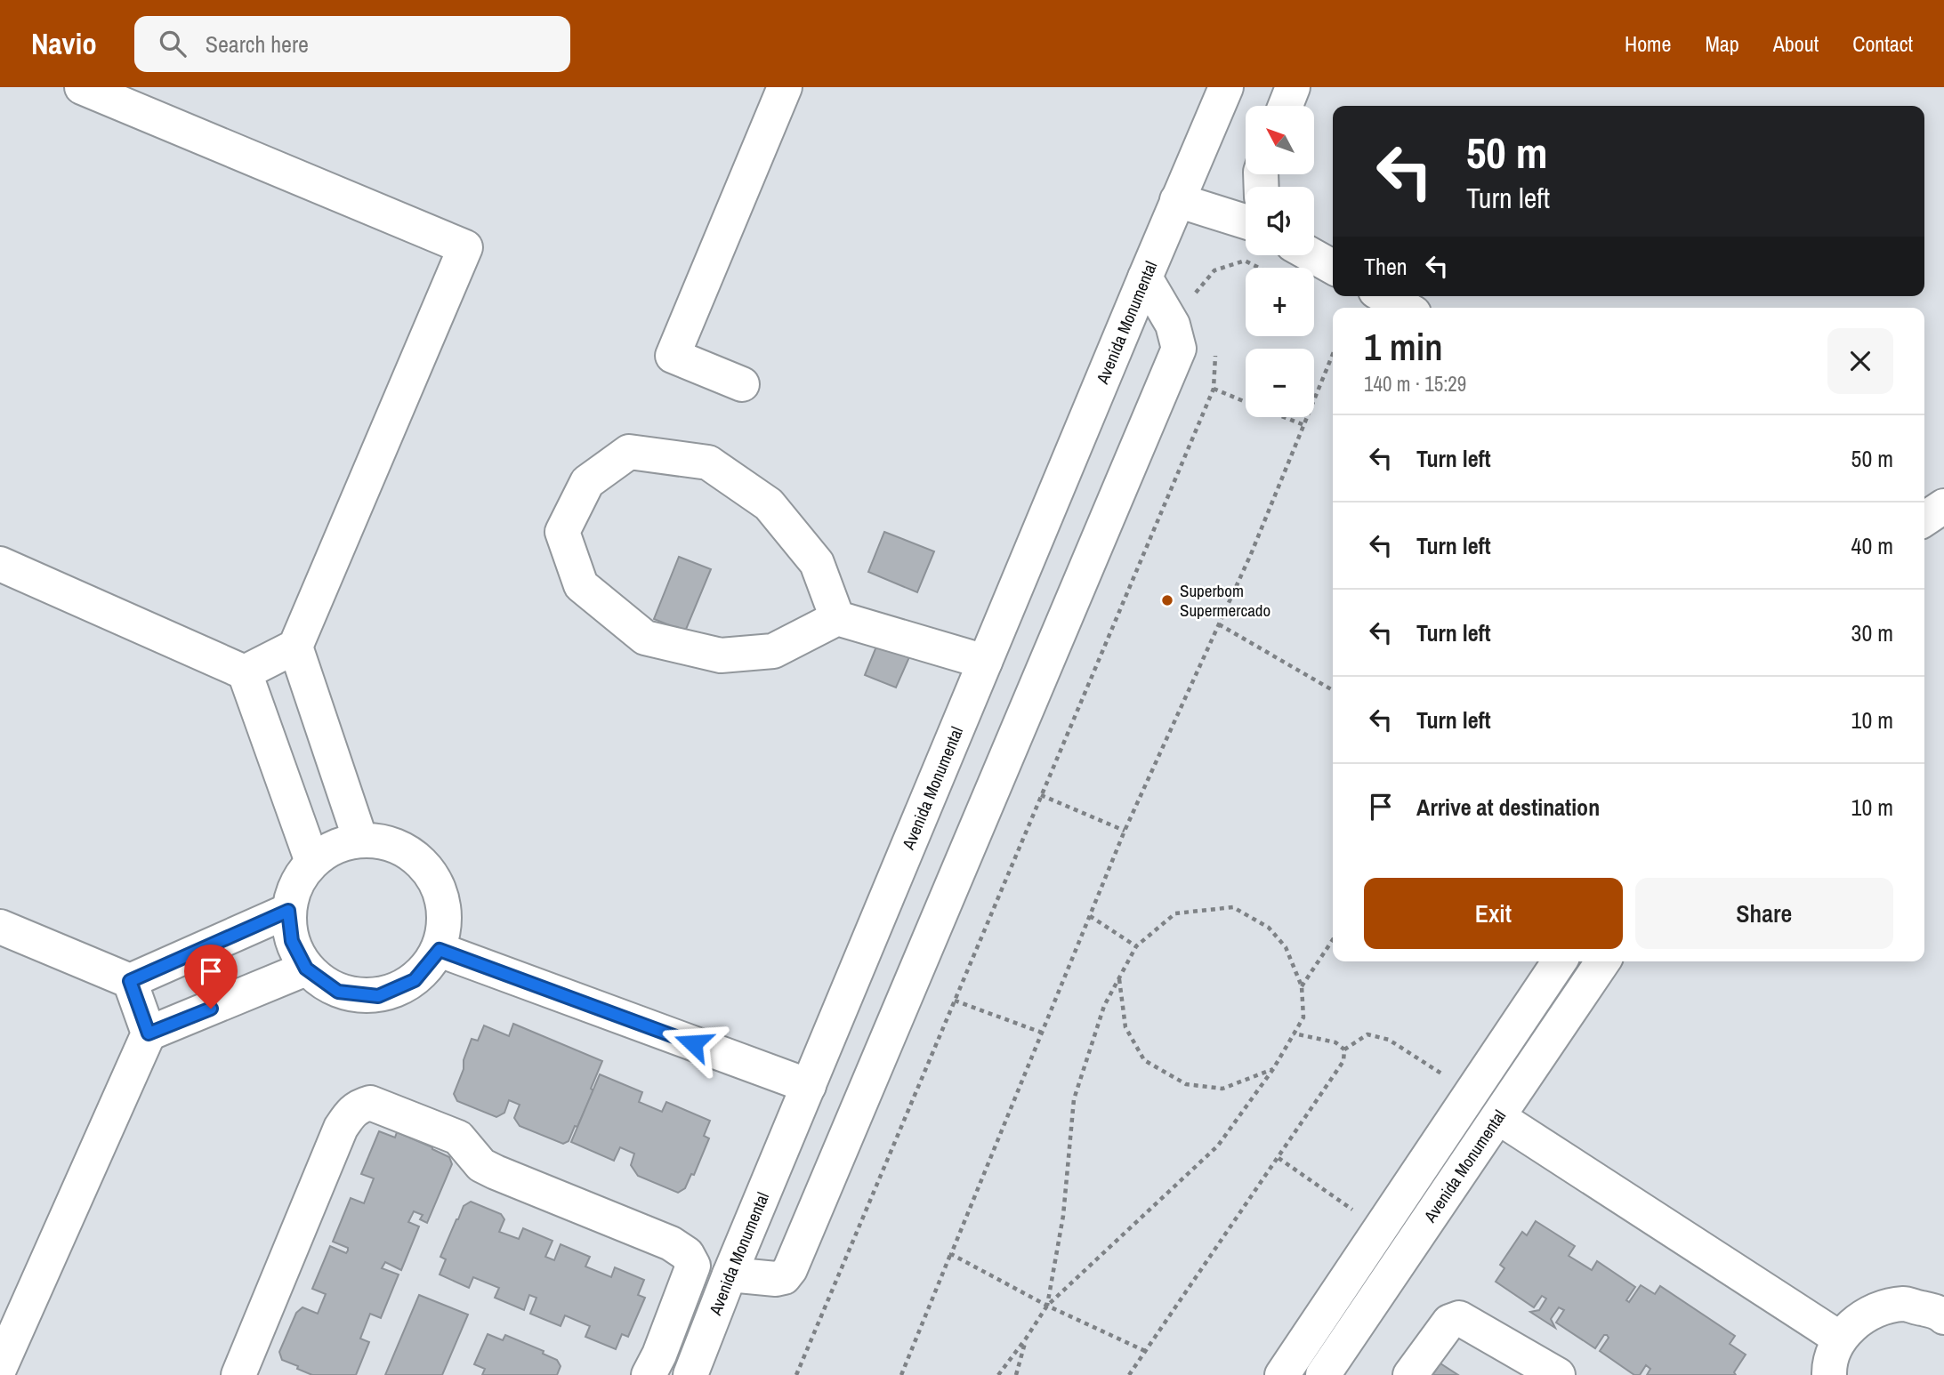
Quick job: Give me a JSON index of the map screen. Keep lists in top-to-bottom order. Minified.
{"streets":{"street":["Avenida Monumental"]},"places":["Superbom Supermercado"],"north":"top left","page":{"header":"Navio","search":"Search here","nav":["Home","Map","About","Contact"],"map_buttons":["+","−"],"turn":["50 m","Turn left"],"then":"Then","heading":["1 min","140 m · 15:29"],"list":[{"name":"Turn left","value":"50 m"},{"name":"Turn left","value":"40 m"},{"name":"Turn left","value":"30 m"},{"name":"Turn left","value":"10 m"},{"name":"Arrive at destination","value":"10 m"}],"buttons":["Exit","Share"]}}
